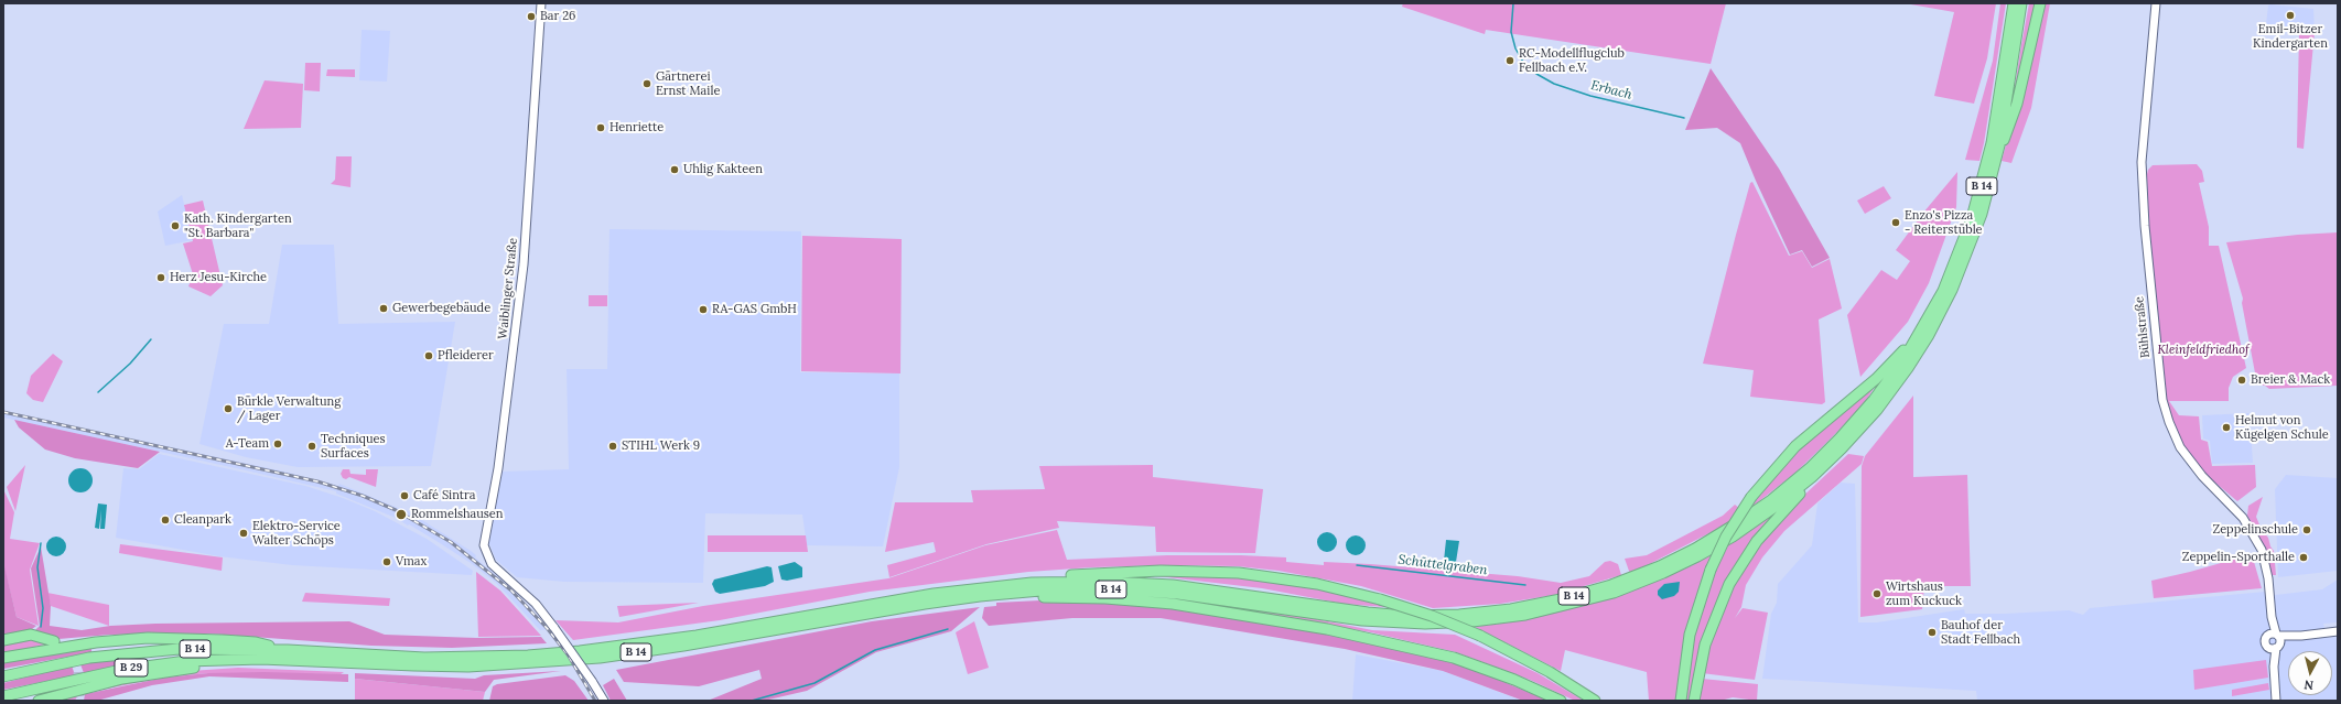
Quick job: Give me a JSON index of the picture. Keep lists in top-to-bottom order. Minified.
{"streets":{"highway":["B 14","B 29"],"main road":["Waiblinger Straße","Bühlstraße"]},"crossings":[["B 14","B 29"]],"water":["Erbach","Schüttelgraben"],"parks":["Kleinfeldfriedhof"],"places":["Emil-Bitzer Kindergarten","Bar 26","RC-Modellflugclub Fellbach e.V.","Gärtnerei Ernst Maile","Henriette","Uhlig Kakteen","Enzo's Pizza - Reiterstüble","Kath. Kindergarten \"St. Barbara\"","Herz Jesu-Kirche","Gewerbegebäude","RA-GAS GmbH","Pfleiderer","Breier & Mack","Bürkle Verwaltung / Lager","Helmut von Kügelgen Schule","A-Team","Techniques Surfaces","STIHL Werk 9","Café Sintra","Rommelshausen","Cleanpark","Zeppelinschule","Elektro-Service Walter Schöps","Zeppelin-Sporthalle","Vmax","Wirtshaus zum Kuckuck","Bauhof der Stadt Fellbach"],"north":"bottom"}
